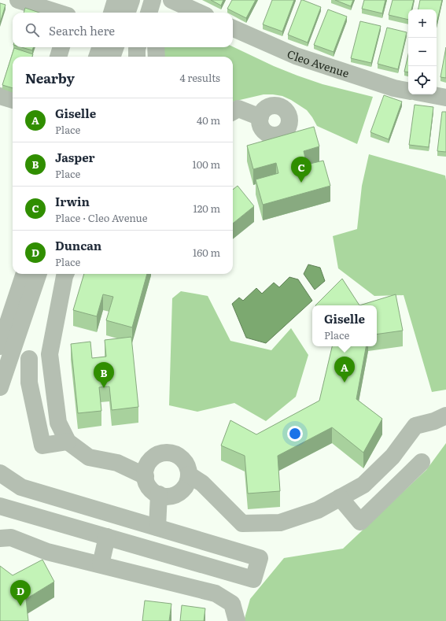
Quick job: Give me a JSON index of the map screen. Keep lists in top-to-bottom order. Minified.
{"streets":{"street":["Cleo Avenue"]},"page":{"map_buttons":["+","−"],"search":"Search here","heading":["Nearby","4 results"],"list":[{"mark":"A","name":"Giselle","note":"Place","value":"40 m"},{"mark":"B","name":"Jasper","note":"Place","value":"100 m"},{"mark":"C","name":"Irwin","note":"Place · Cleo Avenue","value":"120 m"},{"mark":"D","name":"Duncan","note":"Place","value":"160 m"}],"pins":["C","A","B","D"],"popup":["Giselle","Place"]}}
